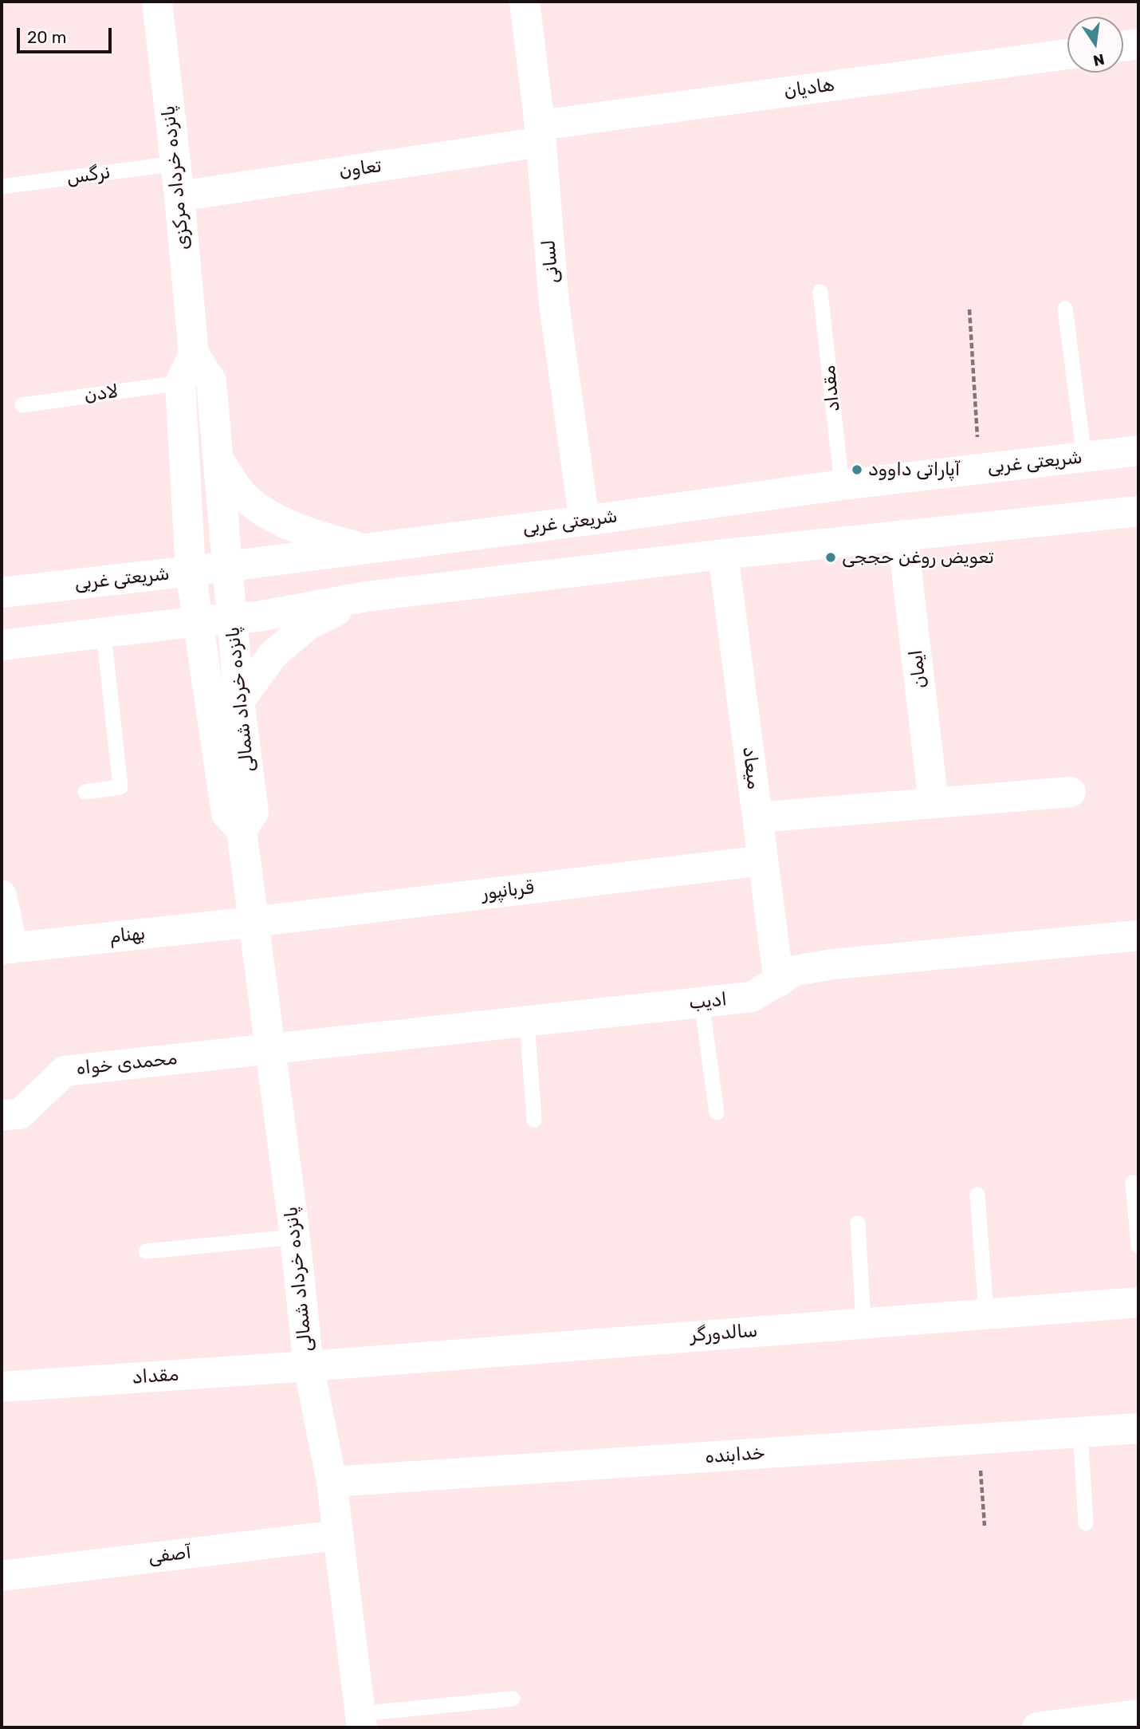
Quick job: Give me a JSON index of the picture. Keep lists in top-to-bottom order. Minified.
{"streets":{"street":["هادیان","تعاون","پانزده خرداد مرکزی","لسانی","مقداد","شریعتی غربی","ایمان","پانزده خرداد شمالی","میعاد","قربانپور","بهنام","ادیب","محمدی خواه","سالدورگر","خدابنده","آصفی"],"lane":["نرگس","لادن"]},"crossings":[["هادیان","تعاون"],["هادیان","لسانی"],["تعاون","پانزده خرداد مرکزی"],["تعاون","لسانی"],["نرگس","پانزده خرداد مرکزی"],["پانزده خرداد مرکزی","شریعتی غربی"],["پانزده خرداد مرکزی","پانزده خرداد شمالی"],["لسانی","شریعتی غربی"],["مقداد","شریعتی غربی"],["مقداد","پانزده خرداد شمالی"],["مقداد","سالدورگر"],["شریعتی غربی","پانزده خرداد شمالی"],["پانزده خرداد شمالی","قربانپور"],["پانزده خرداد شمالی","بهنام"],["پانزده خرداد شمالی","ادیب"],["پانزده خرداد شمالی","محمدی خواه"],["پانزده خرداد شمالی","سالدورگر"],["پانزده خرداد شمالی","خدابنده"],["پانزده خرداد شمالی","آصفی"],["میعاد","قربانپور"],["میعاد","ادیب"],["قربانپور","بهنام"],["ادیب","محمدی خواه"]],"places":["آپاراتی داوود","تعویض روغن حججی"],"scale_bar":"20 m","north":"bottom"}
